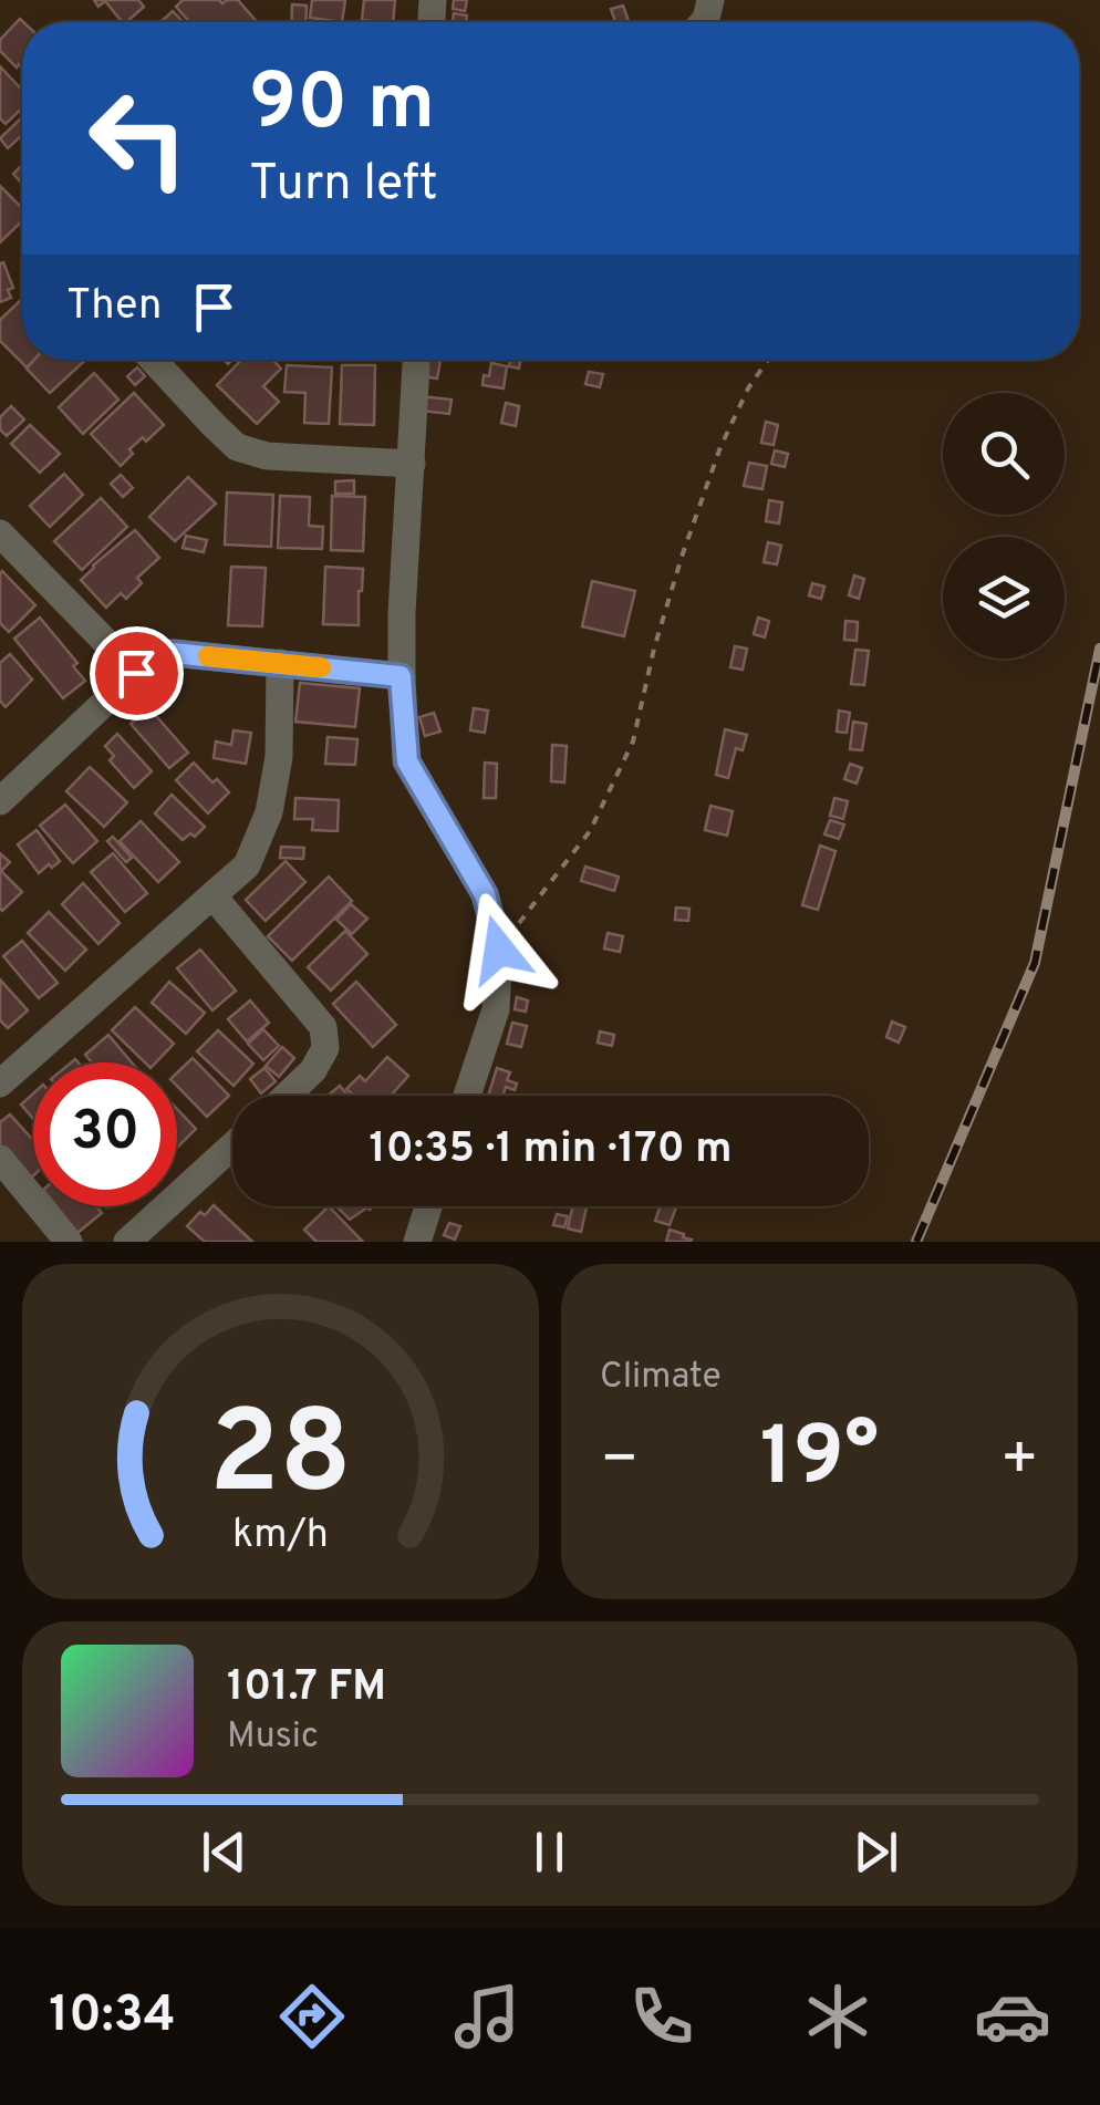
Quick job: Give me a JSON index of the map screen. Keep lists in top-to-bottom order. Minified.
{"page":{"turn":["90 m","Turn left"],"then":"Then","limit":"30","trip":"10:35 · 1 min · 170 m","tile":"Climate","heat":["−","19°","+"],"song":["101.7 FM","Music"],"tabs":"10:34","gauge":["28","km/h"]}}
